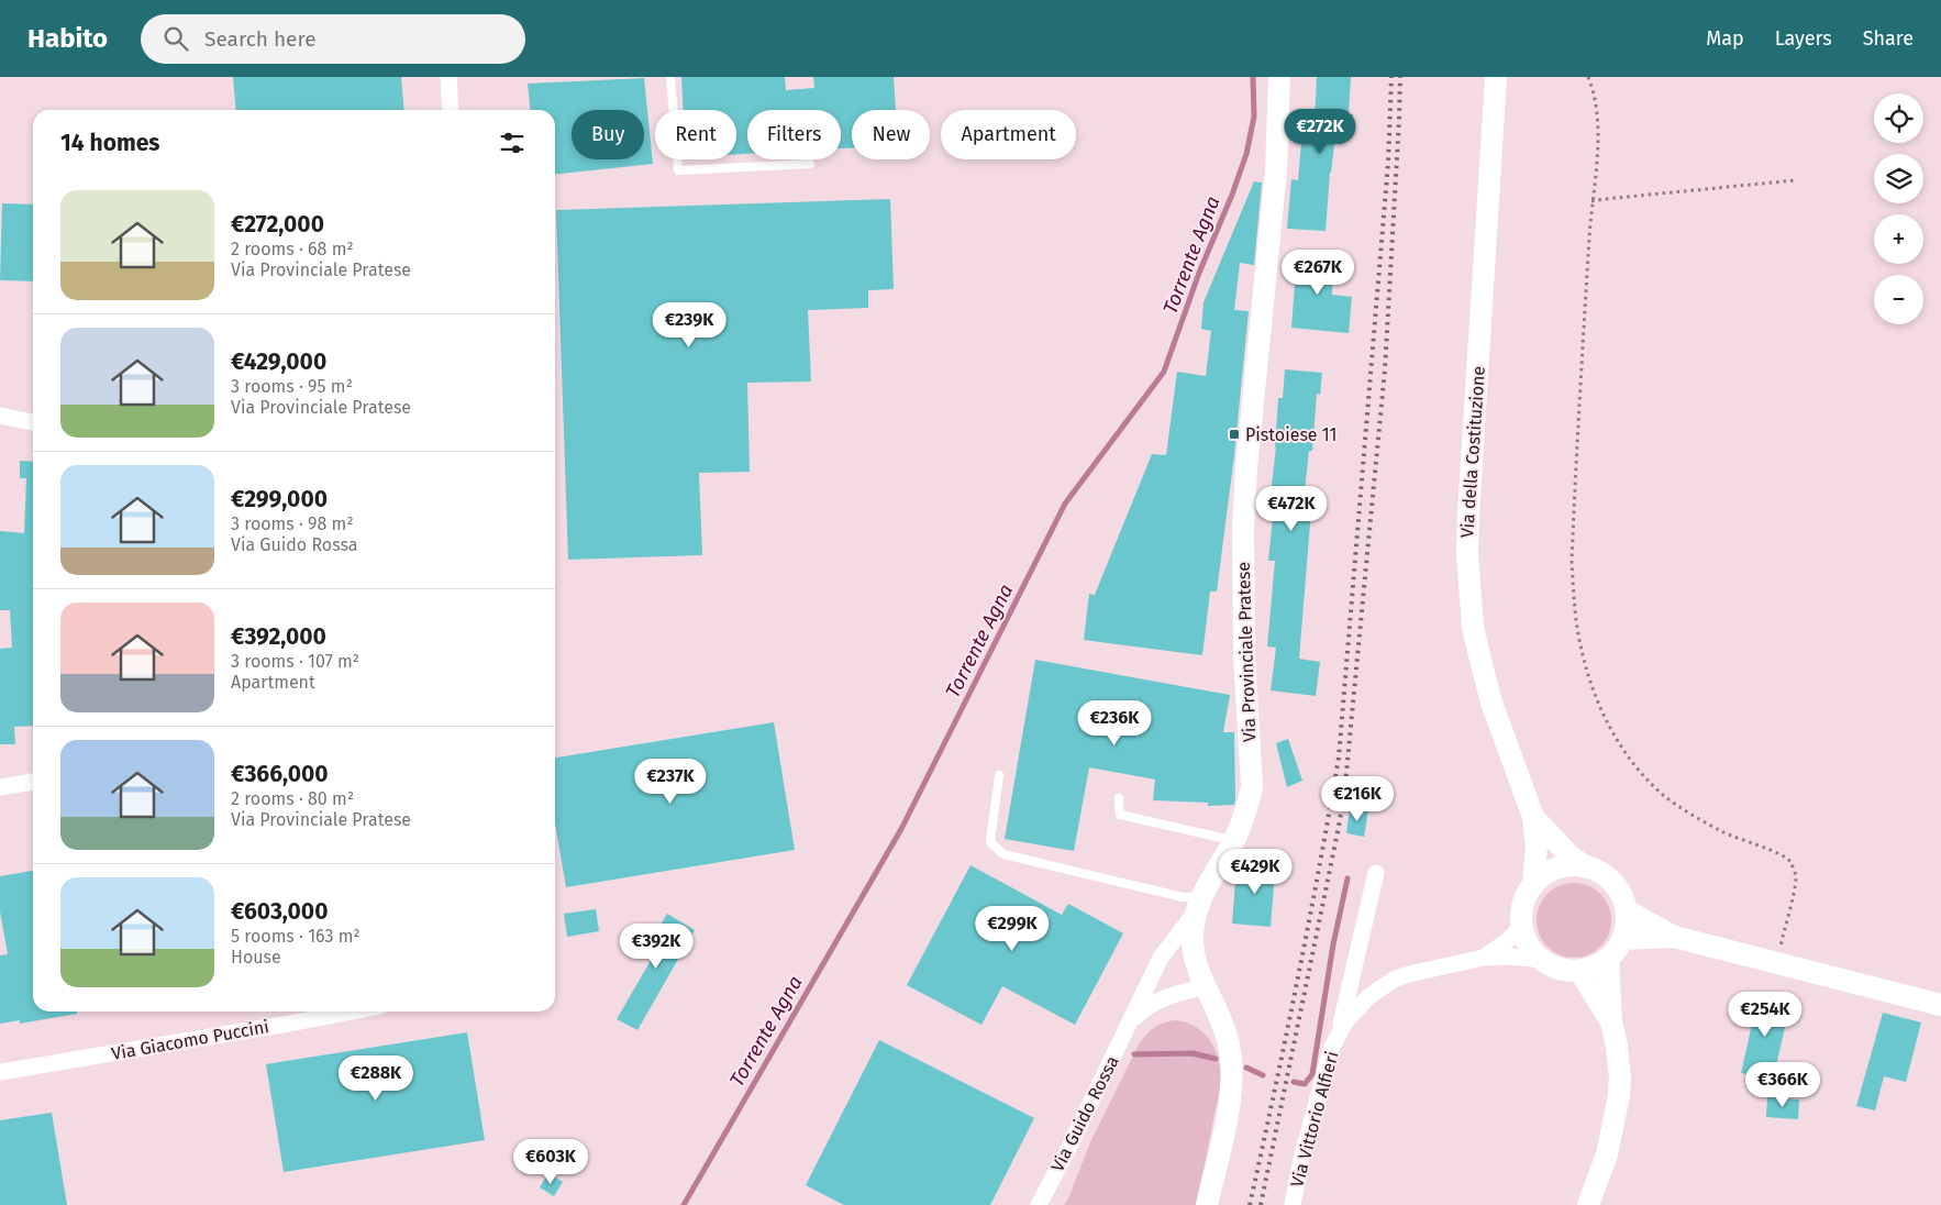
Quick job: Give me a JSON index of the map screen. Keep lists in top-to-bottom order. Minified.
{"streets":{"main road":["Via della Costituzione","Via Provinciale Pratese"],"street":["Via Giacomo Puccini","Via Guido Rossa","Via Vittorio Alfieri"]},"crossings":[["Via Provinciale Pratese","Via Guido Rossa"]],"water":["Torrente Agna"],"places":{"transit":["Pistoiese 11"]},"page":{"header":"Habito","search":"Search here","nav":["Map","Layers","Share"],"map_buttons":["+","−"],"price":["€272K","€267K","€239K","€472K","€236K","€237K","€216K","€429K","€299K","€392K","€254K","€288K","€366K","€603K"],"chip":["Buy","Rent","Filters","New","Apartment"],"heading":"14 homes","list":[{"name":"€272,000","note":"2 rooms · 68 m² · Via Provinciale Pratese"},{"name":"€429,000","note":"3 rooms · 95 m² · Via Provinciale Pratese"},{"name":"€299,000","note":"3 rooms · 98 m² · Via Guido Rossa"},{"name":"€392,000","note":"3 rooms · 107 m² · Apartment"},{"name":"€366,000","note":"2 rooms · 80 m² · Via Provinciale Pratese"},{"name":"€603,000","note":"5 rooms · 163 m² · House"}]}}
